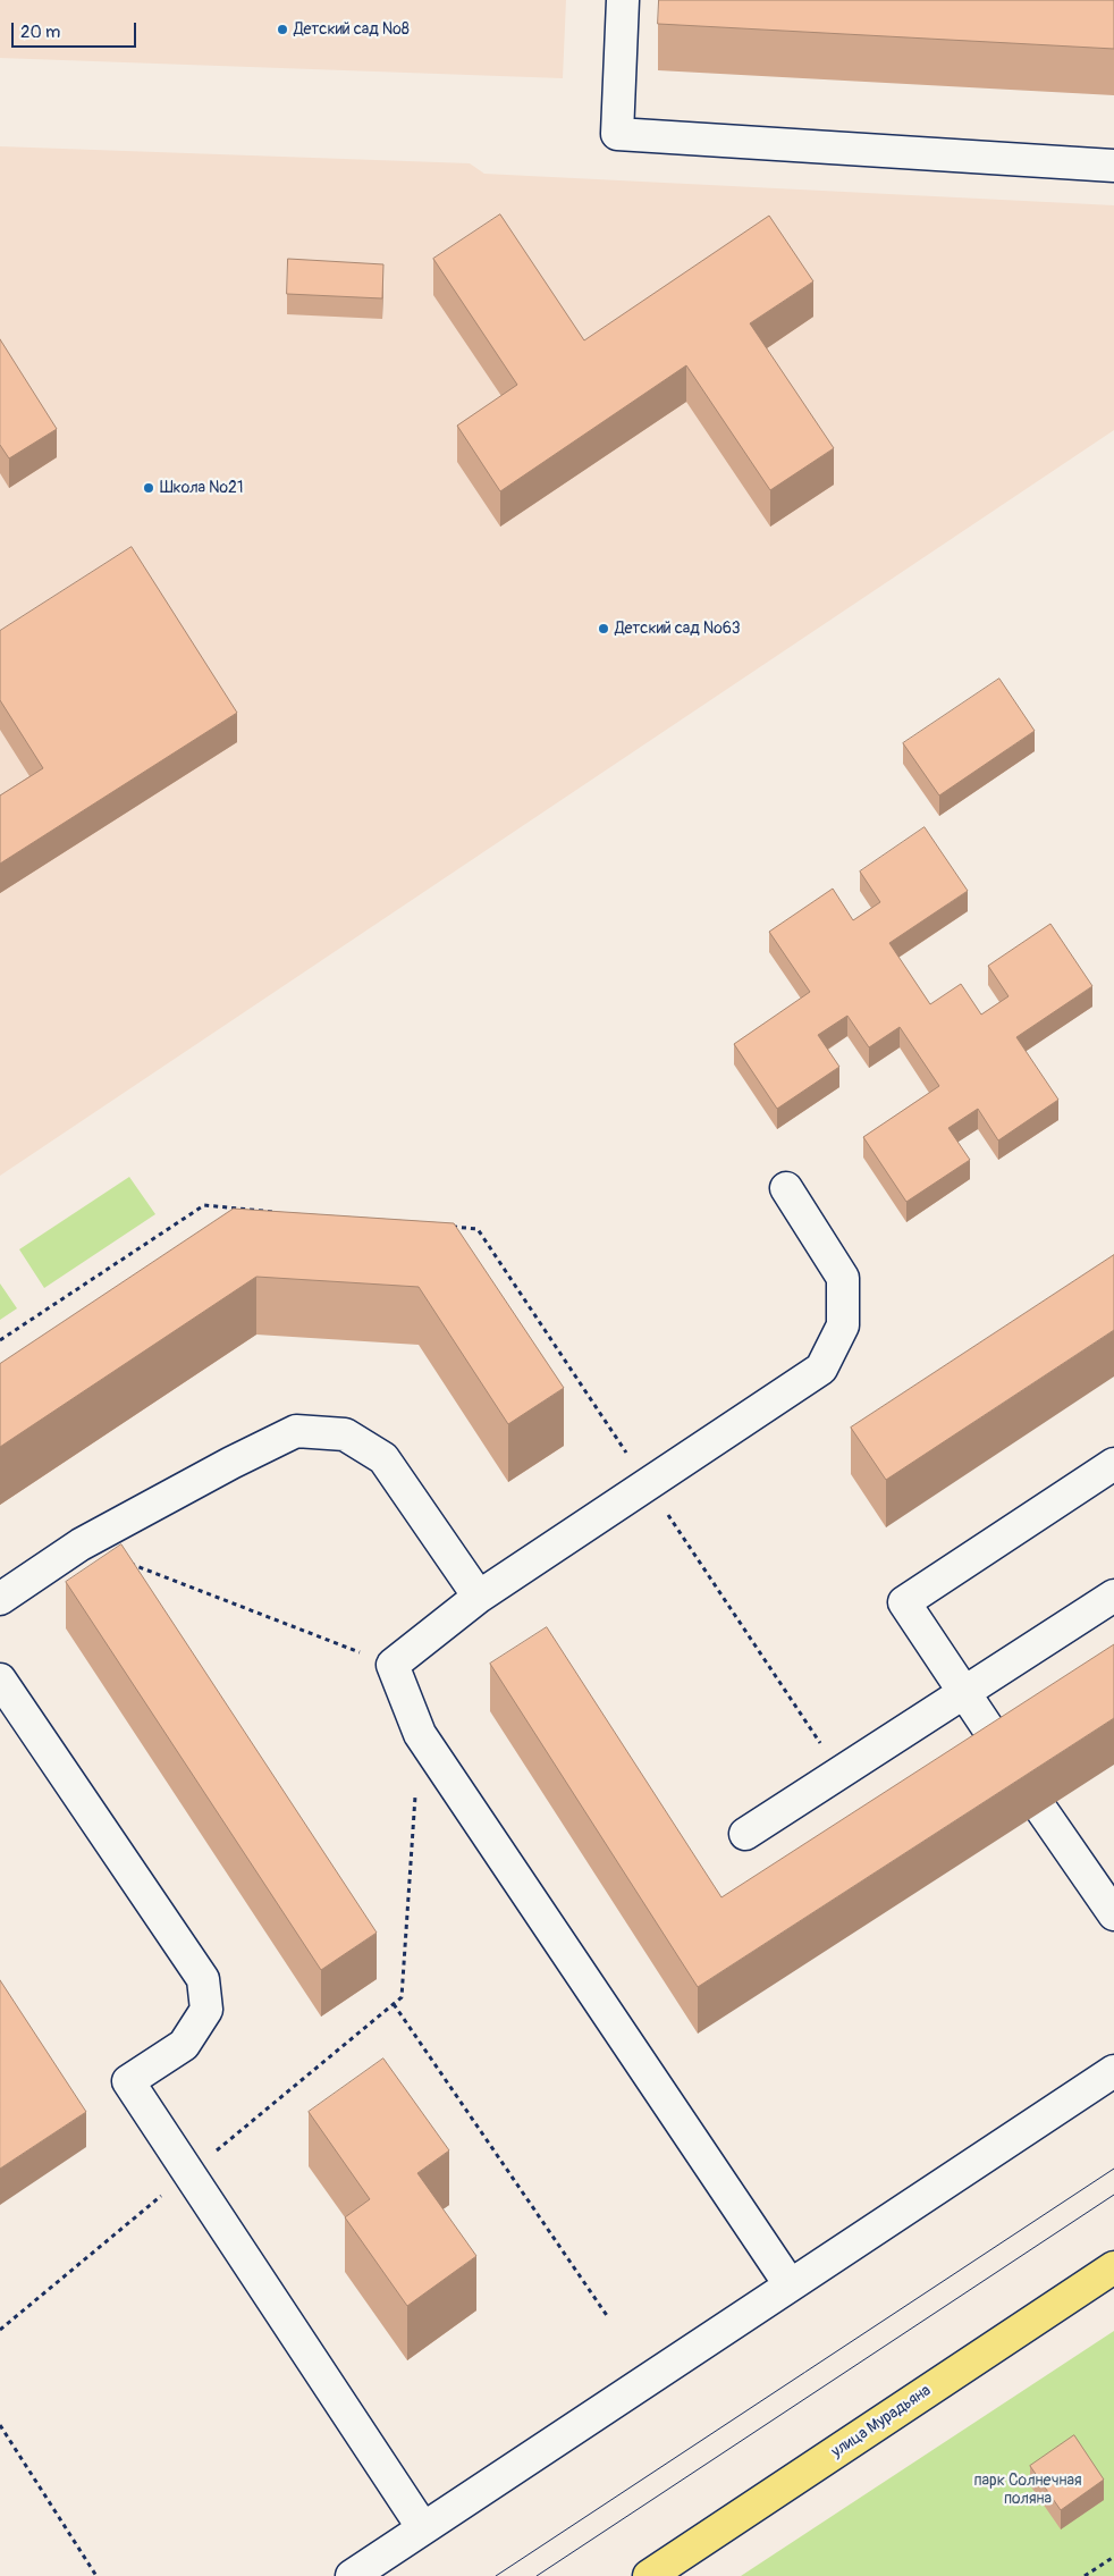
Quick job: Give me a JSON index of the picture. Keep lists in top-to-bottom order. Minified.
{"streets":{"main road":["улица Мурадьяна"]},"parks":["парк Солнечная поляна"],"places":["Детский сад №8","Школа №21","Детский сад №63"],"scale_bar":"20 m"}
